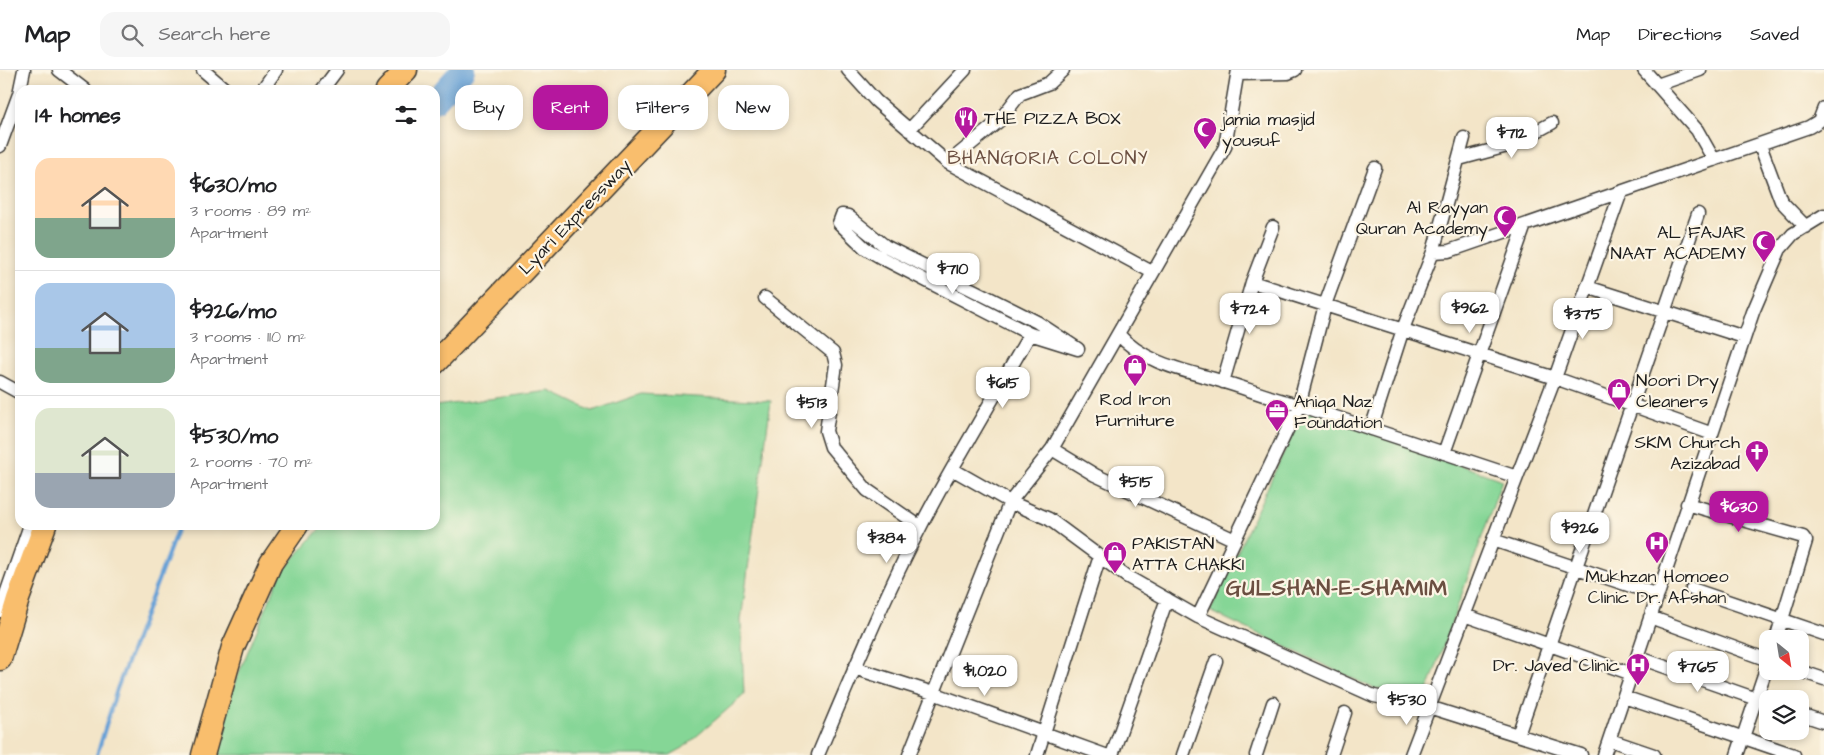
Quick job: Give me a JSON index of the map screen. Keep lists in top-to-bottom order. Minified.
{"streets":{"highway":["Lyari Expressway"]},"districts":["BHANGORIA COLONY","GULSHAN-E-SHAMIM"],"places":{"restaurant":["THE PIZZA BOX"],"mosque":["jamia masjid yousuf","Al Rayyan Quran Academy","AL FAJAR NAAT ACADEMY"],"shop":["Rod Iron Furniture","Noori Dry Cleaners","PAKISTAN ATTA CHAKKI"],"office":["Aniqa Naz Foundation"],"church":["SKM Church Azizabad"],"hospital":["Mukhzan Homoeo Clinic Dr. Afshan","Dr. Javed Clinic"]},"north":"bottom right","page":{"header":"Map","search":"Search here","nav":["Map","Directions","Saved"],"chip":["Buy","Rent","Filters","New"],"heading":"14 homes","price":["$712","$710","$962","$724","$375","$615","$513","$515","$630","$926","$384","$765","$1,020","$530"],"list":[{"name":"$630/mo","note":"3 rooms · 89 m² · Apartment"},{"name":"$926/mo","note":"3 rooms · 110 m² · Apartment"},{"name":"$530/mo","note":"2 rooms · 70 m² · Apartment"}]}}
